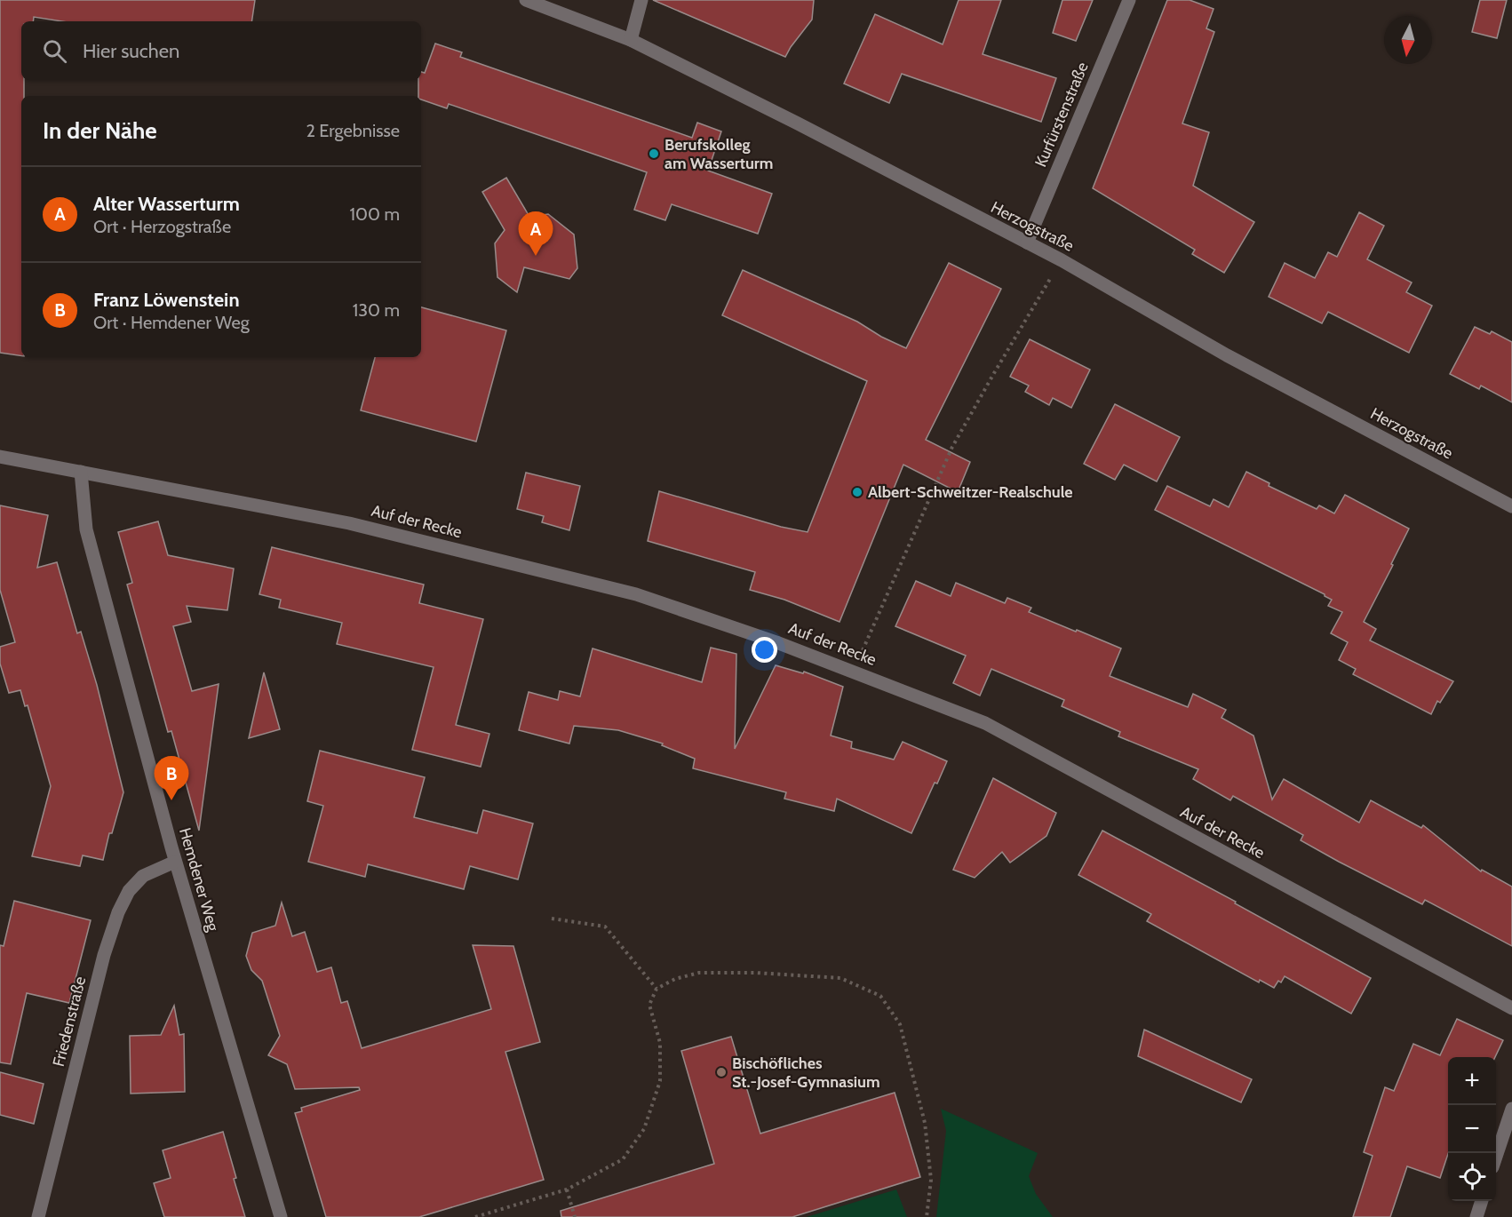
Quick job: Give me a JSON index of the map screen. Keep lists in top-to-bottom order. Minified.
{"streets":{"street":["Kurfürstenstraße","Herzogstraße","Auf der Recke","Hemdener Weg","Friedenstraße"]},"crossings":[["Kurfürstenstraße","Herzogstraße"],["Auf der Recke","Hemdener Weg"],["Hemdener Weg","Friedenstraße"]],"places":["Berufskolleg am Wasserturm","Albert-Schweitzer-Realschule","Bischöfliches St.-Josef-Gymnasium"],"north":"bottom","page":{"search":"Hier suchen","heading":["In der Nähe","2 Ergebnisse"],"list":[{"mark":"A","name":"Alter Wasserturm","note":"Ort · Herzogstraße","value":"100 m"},{"mark":"B","name":"Franz Löwenstein","note":"Ort · Hemdener Weg","value":"130 m"}],"pins":["A","B"],"map_buttons":["+","−"]}}
